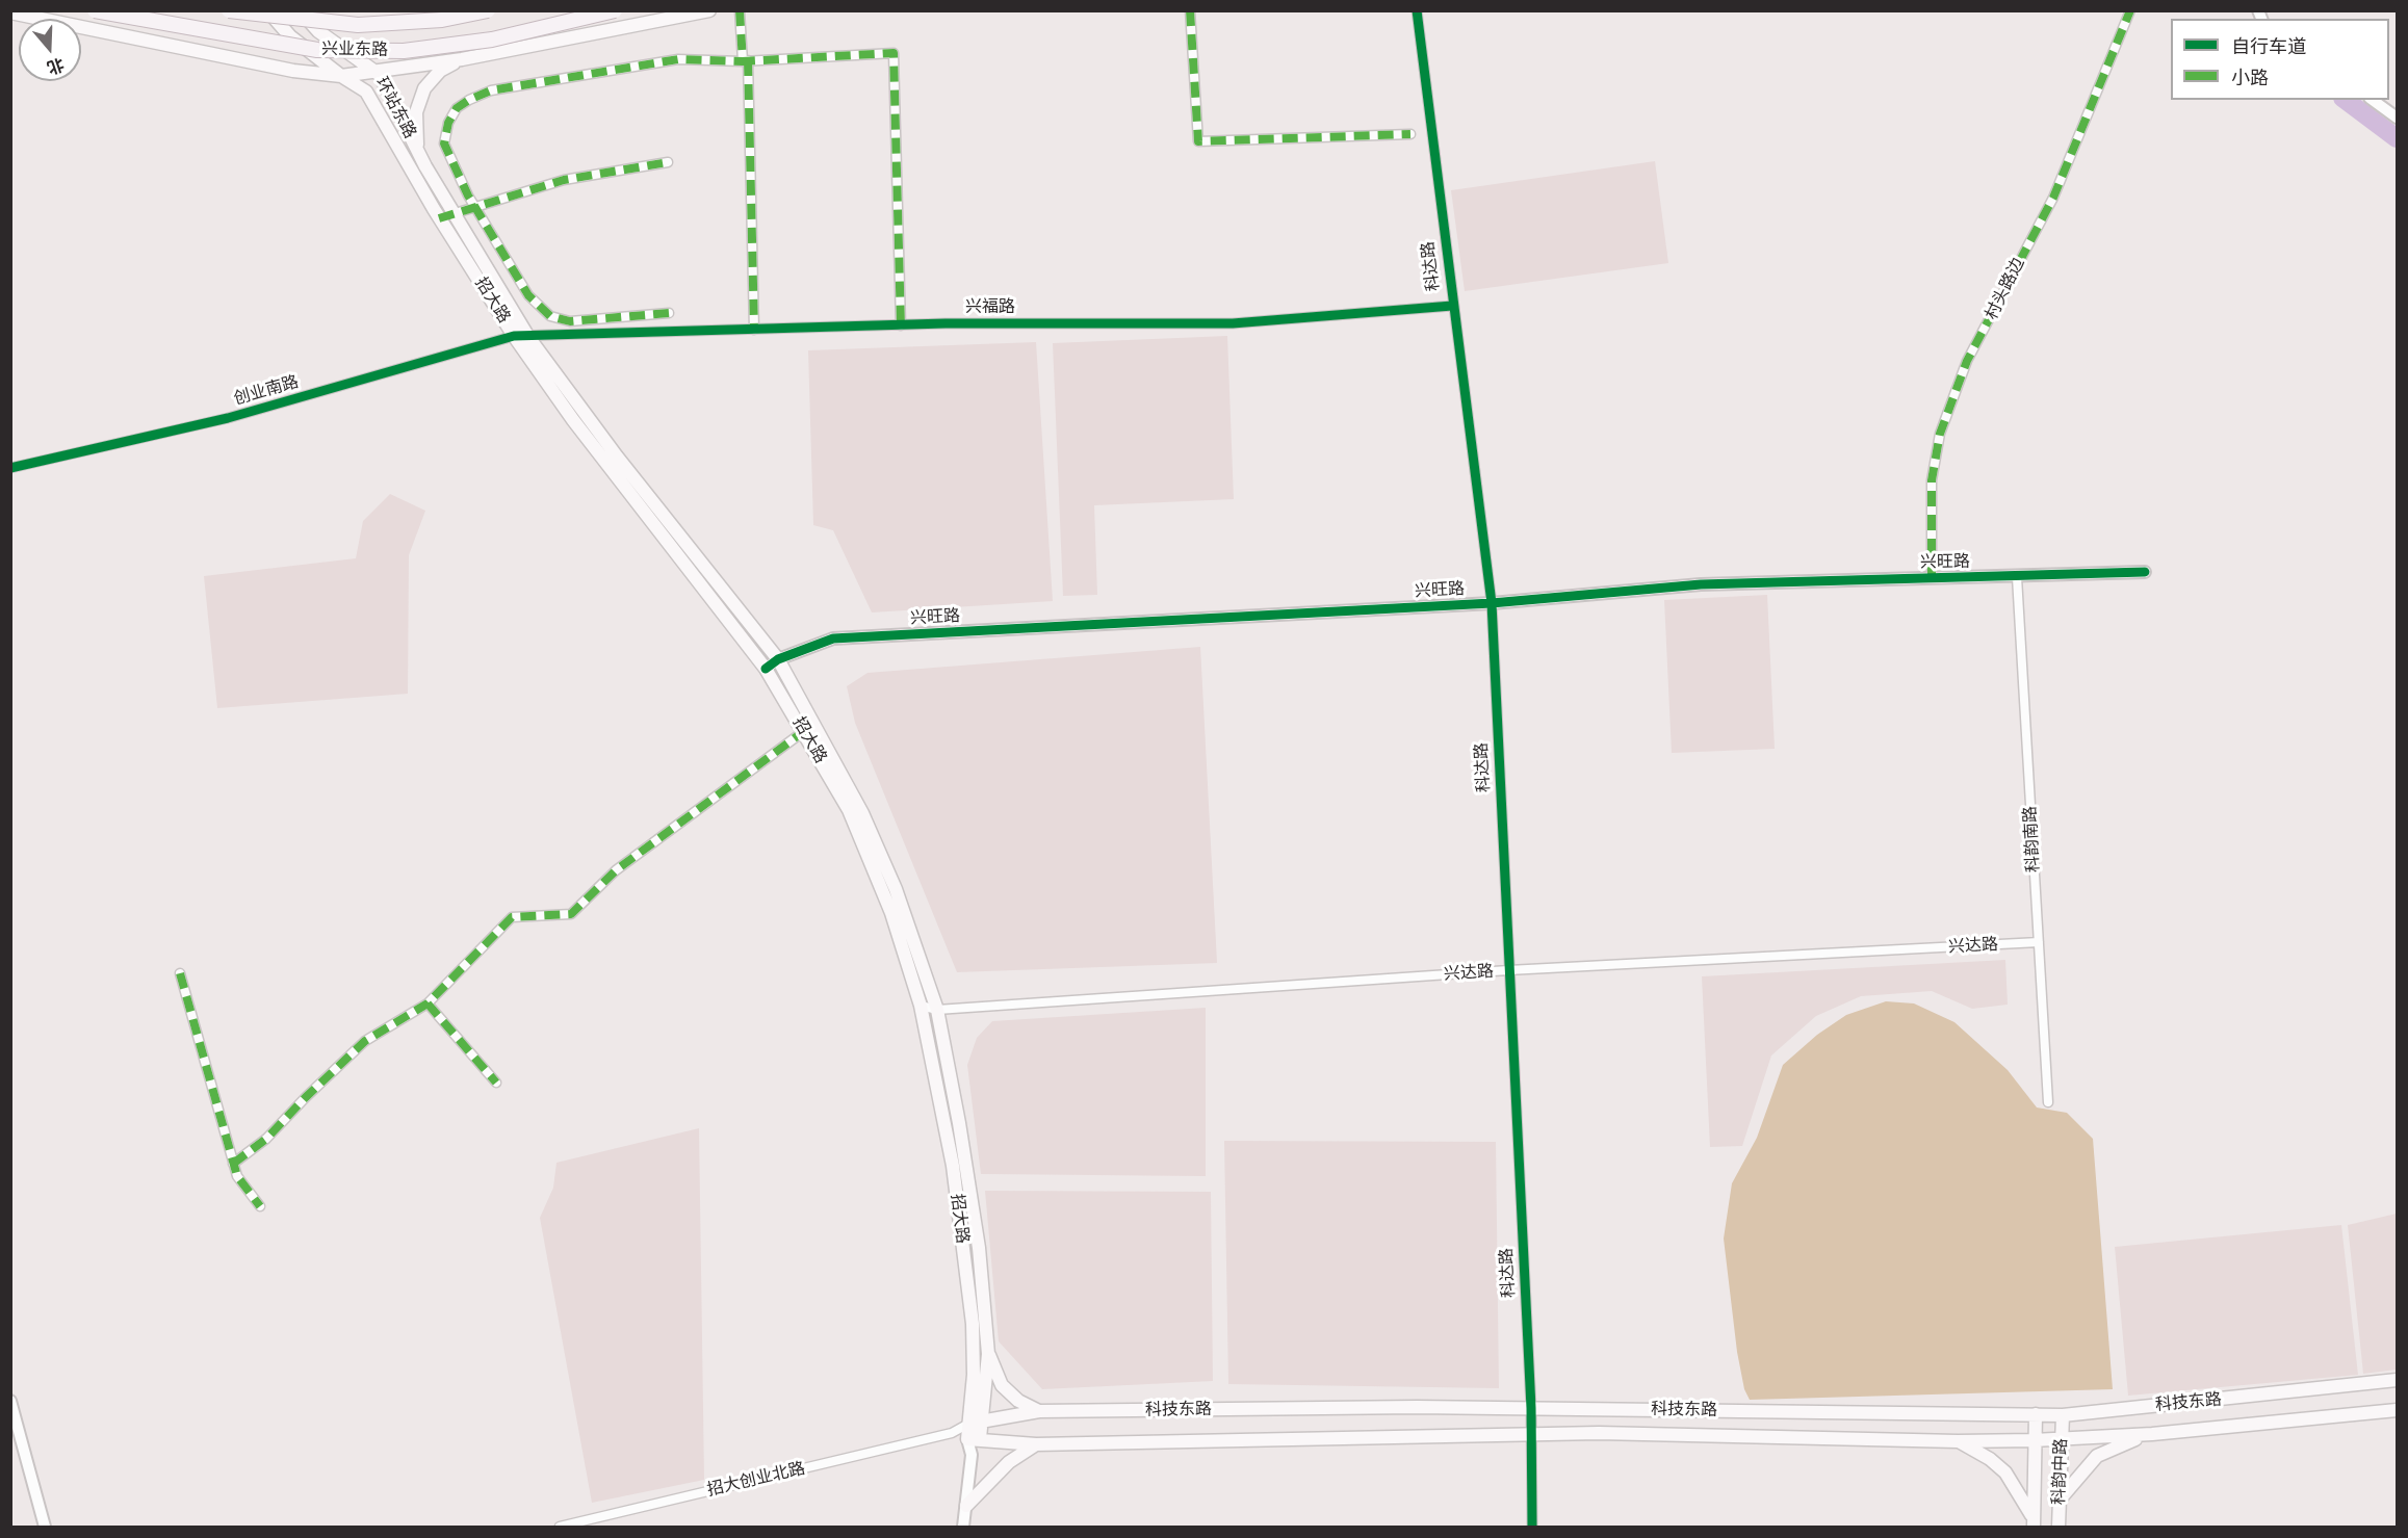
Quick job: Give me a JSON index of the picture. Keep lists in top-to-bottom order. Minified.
{"streets":{"main road":["兴业东路","环站东路","招大路","科技东路","科韵中路"],"street":["科达路","村头路边","兴福路","创业南路","兴旺路","科韵南路","兴达路","招大创业北路"]},"crossings":[["环站东路","招大路"],["科达路","兴福路"],["科达路","兴旺路"],["科达路","兴达路"],["科达路","科技东路"],["村头路边","兴旺路"],["招大路","兴福路"],["招大路","创业南路"],["招大路","兴旺路"],["招大路","兴达路"],["招大路","科技东路"],["招大路","招大创业北路"],["兴福路","创业南路"],["兴旺路","科韵南路"],["科韵南路","兴达路"],["科技东路","科韵中路"],["科技东路","招大创业北路"]],"legend":["自行车道","小路"],"north":"bottom"}
